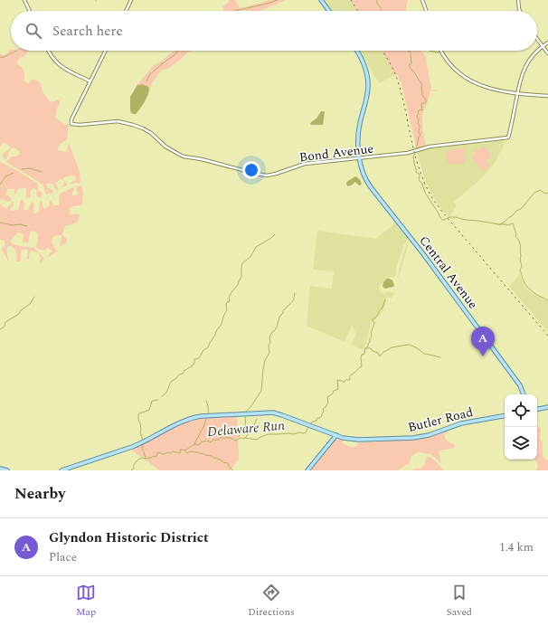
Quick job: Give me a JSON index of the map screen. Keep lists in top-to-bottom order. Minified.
{"streets":{"main road":["Central Avenue","Butler Road"],"street":["Bond Avenue"]},"crossings":[["Bond Avenue","Central Avenue"]],"water":["Delaware Run"],"page":{"search":"Search here","pins":"A","heading":"Nearby","list":[{"mark":"A","name":"Glyndon Historic District","note":"Place","value":"1.4 km"}],"nav":["Map","Directions","Saved"]}}
